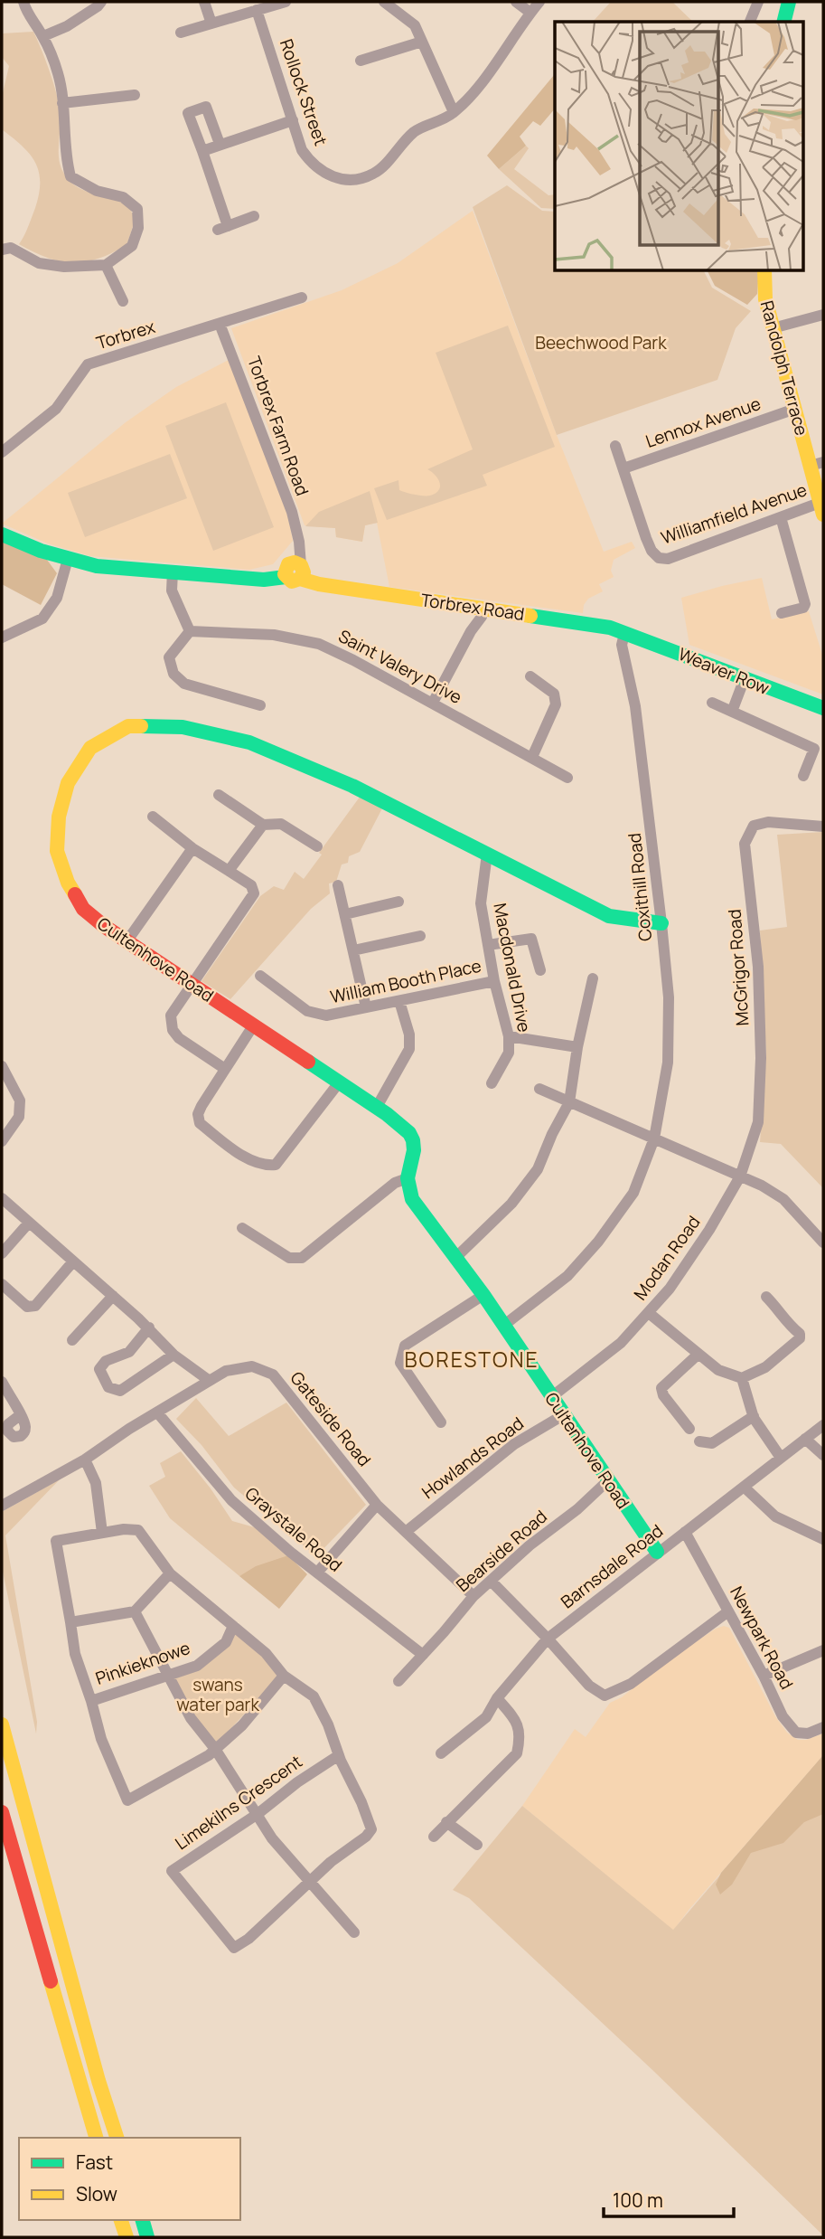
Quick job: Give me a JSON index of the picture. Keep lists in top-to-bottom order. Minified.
{"streets":{"main road":["Randolph Terrace","Torbrex Road","Weaver Row","Cultenhove Road"],"street":["Rollock Street","Torbrex","Lennox Avenue","Torbrex Farm Road","Williamfield Avenue","Saint Valery Drive","Coxithill Road","Macdonald Drive","McGrigor Road","William Booth Place","Modan Road","Gateside Road","Howlands Road","Graystale Road","Bearside Road","Barnsdale Road","Newpark Road","Pinkieknowe","Limekilns Crescent"]},"crossings":[["Torbrex","Torbrex Farm Road"],["Randolph Terrace","Lennox Avenue"],["Randolph Terrace","Williamfield Avenue"],["Lennox Avenue","Williamfield Avenue"],["Torbrex Farm Road","Torbrex Road"],["Torbrex Road","Weaver Row"],["Torbrex Road","Coxithill Road"],["Weaver Row","Coxithill Road"],["Coxithill Road","Cultenhove Road"],["Cultenhove Road","Macdonald Drive"],["Cultenhove Road","Modan Road"],["Cultenhove Road","Howlands Road"],["Cultenhove Road","Bearside Road"],["Cultenhove Road","Barnsdale Road"],["Macdonald Drive","William Booth Place"],["McGrigor Road","Modan Road"],["Gateside Road","Howlands Road"],["Gateside Road","Graystale Road"],["Gateside Road","Bearside Road"],["Graystale Road","Bearside Road"],["Barnsdale Road","Newpark Road"]],"districts":["BORESTONE"],"parks":["Beechwood Park","swans water park"],"legend":["Fast","Slow"],"scale_bar":"100 m"}
